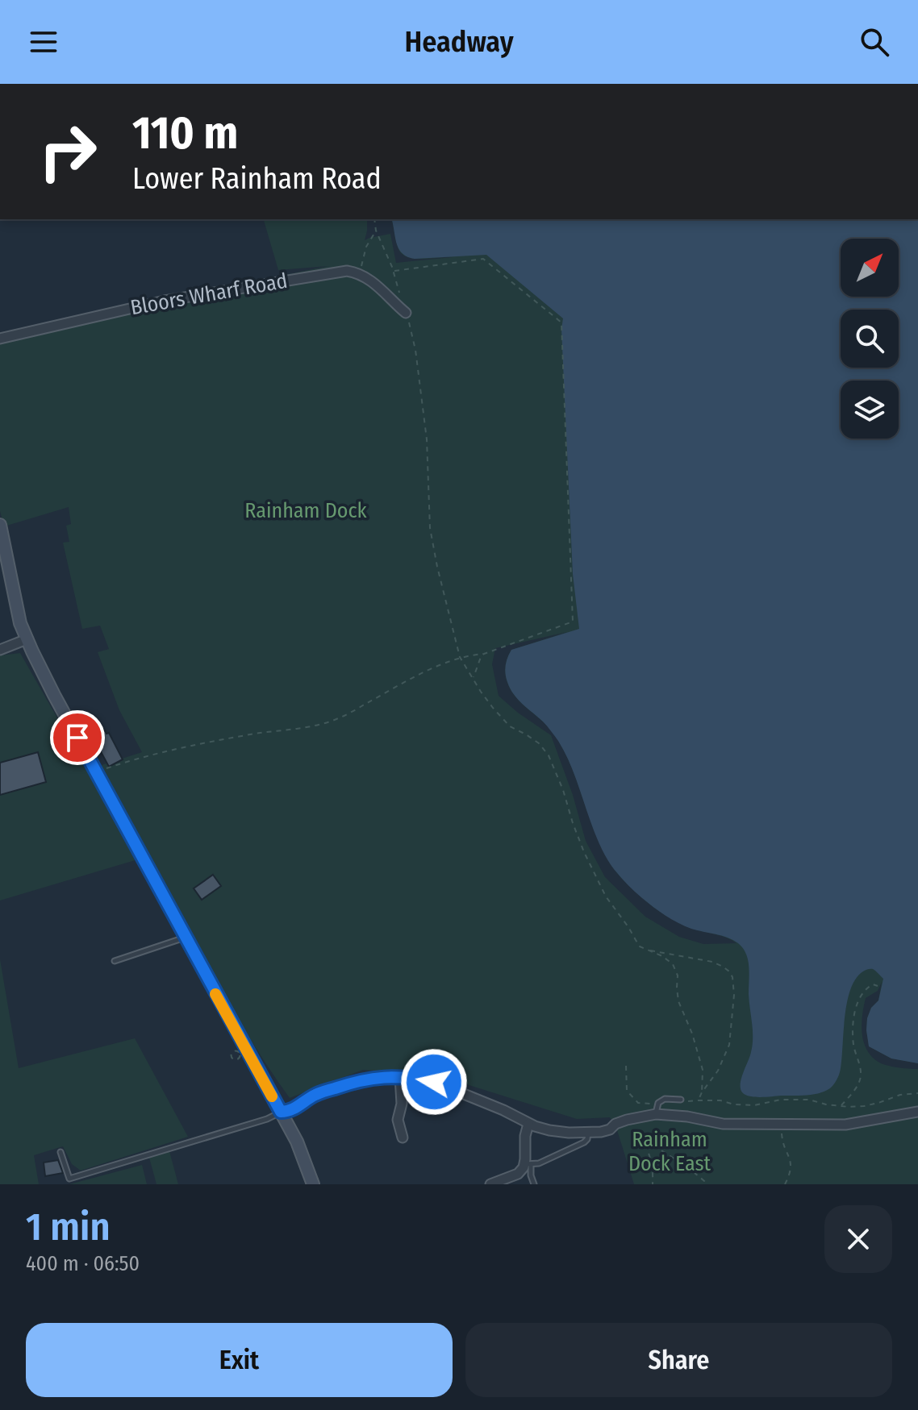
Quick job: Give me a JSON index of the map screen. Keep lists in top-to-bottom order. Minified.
{"streets":{"street":["Bloors Wharf Road"]},"parks":["Rainham Dock","Rainham Dock East"],"north":"top right","page":{"header":"Headway","turn":["110 m","Lower Rainham Road"],"heading":["1 min","400 m · 06:50"],"buttons":["Exit","Share"]}}
